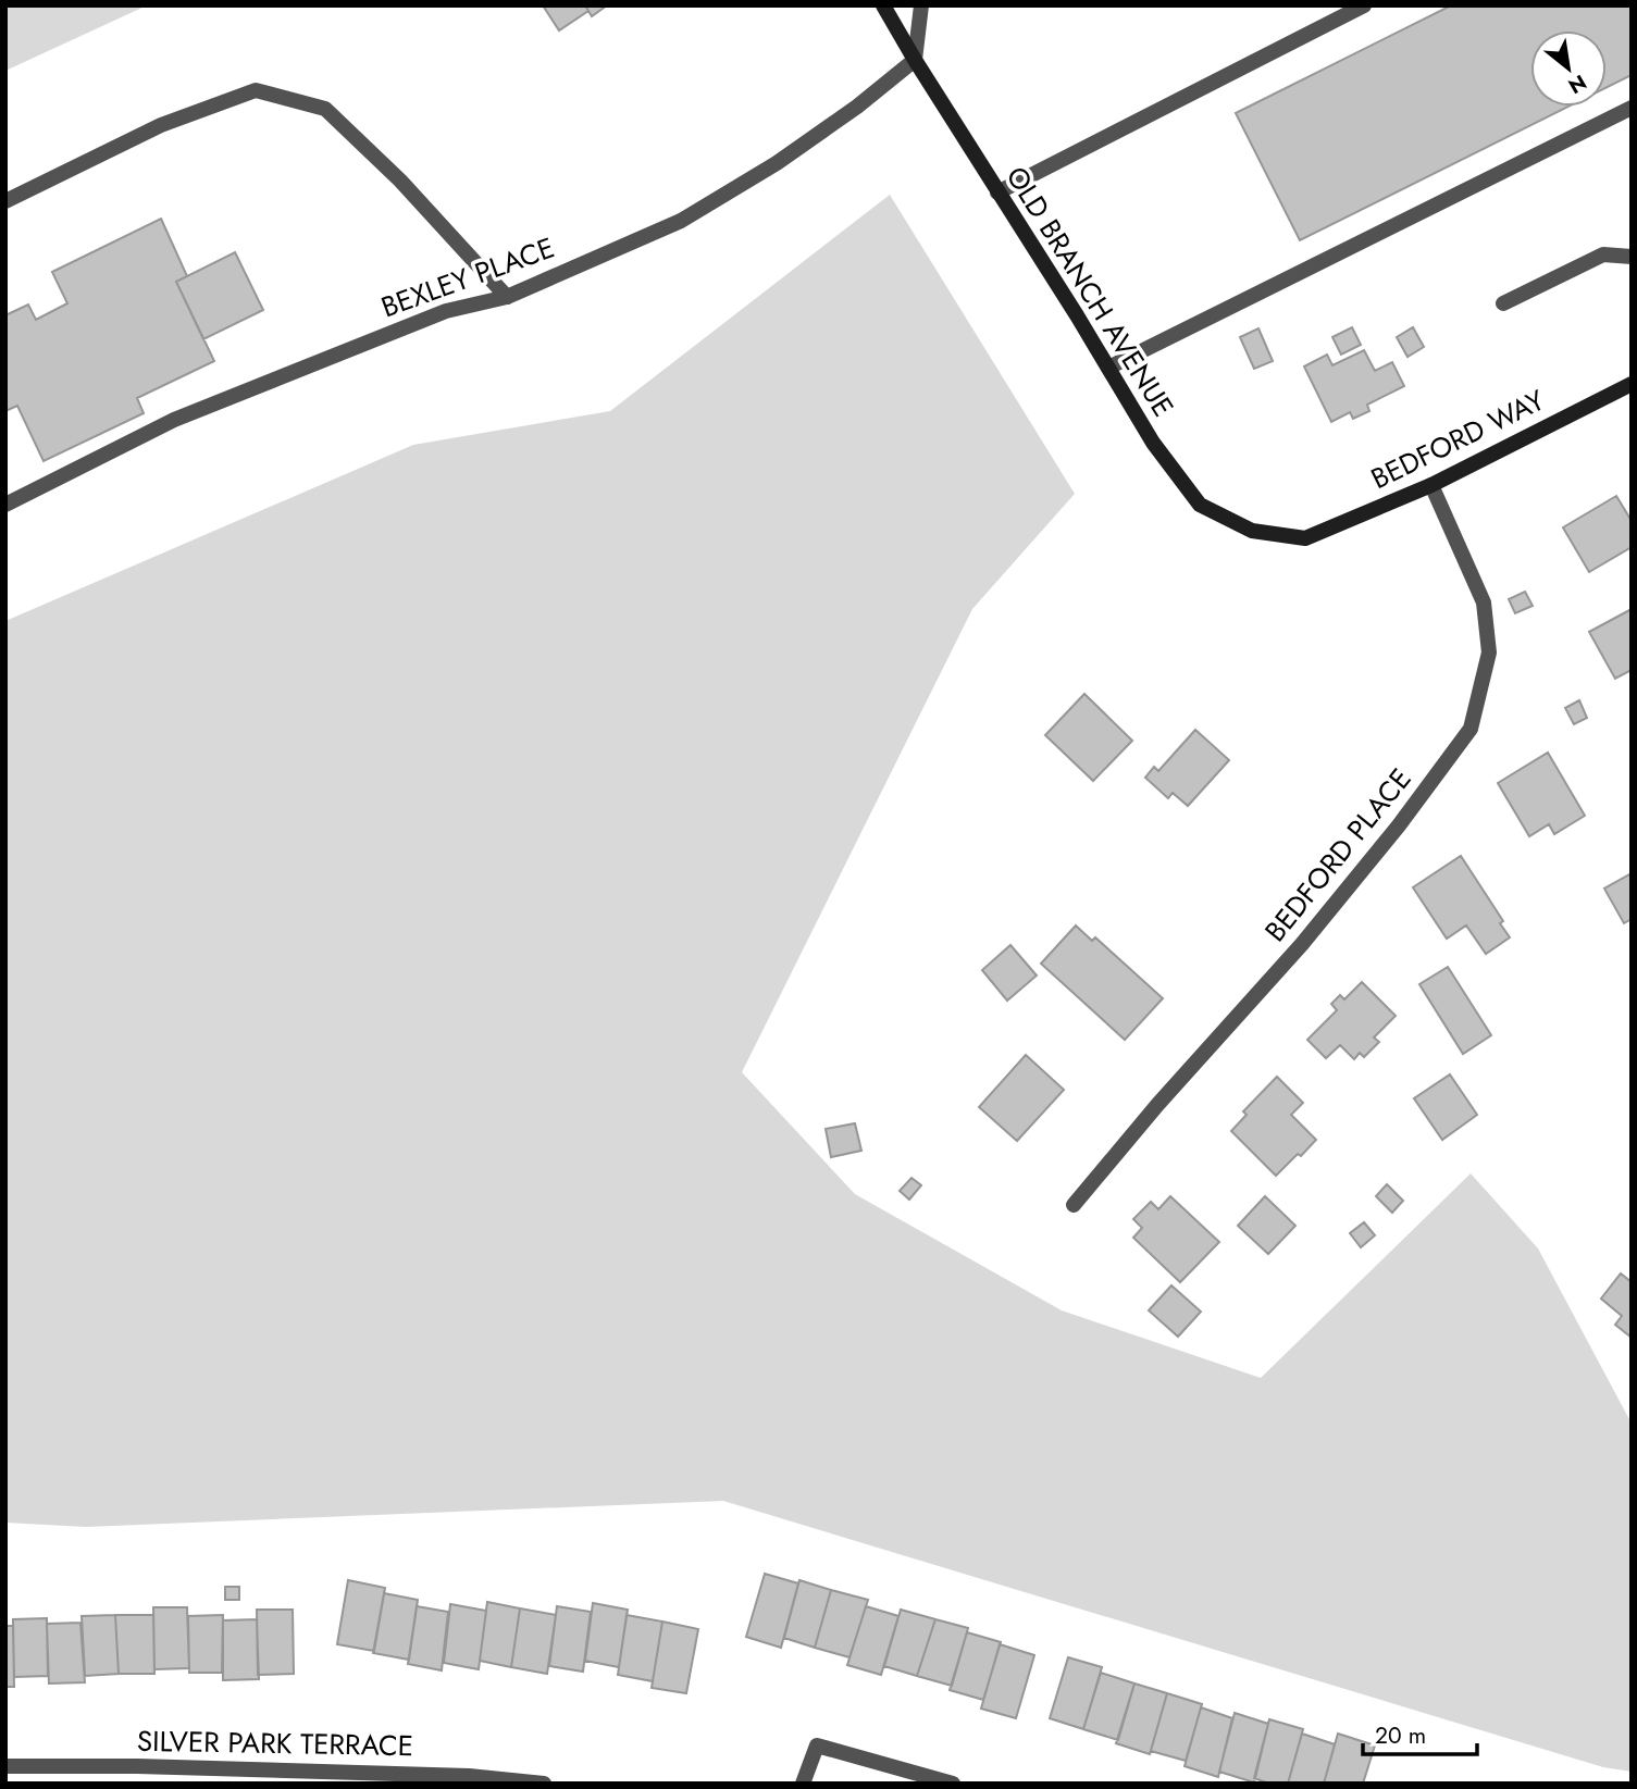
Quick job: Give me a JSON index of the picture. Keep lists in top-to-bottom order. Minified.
{"streets":{"street":["BEXLEY PLACE","OLD BRANCH AVENUE","BEDFORD WAY","BEDFORD PLACE","SILVER PARK TERRACE"]},"crossings":[["BEXLEY PLACE","OLD BRANCH AVENUE"],["OLD BRANCH AVENUE","BEDFORD WAY"],["BEDFORD WAY","BEDFORD PLACE"]],"scale_bar":"20 m","north":"bottom right"}
